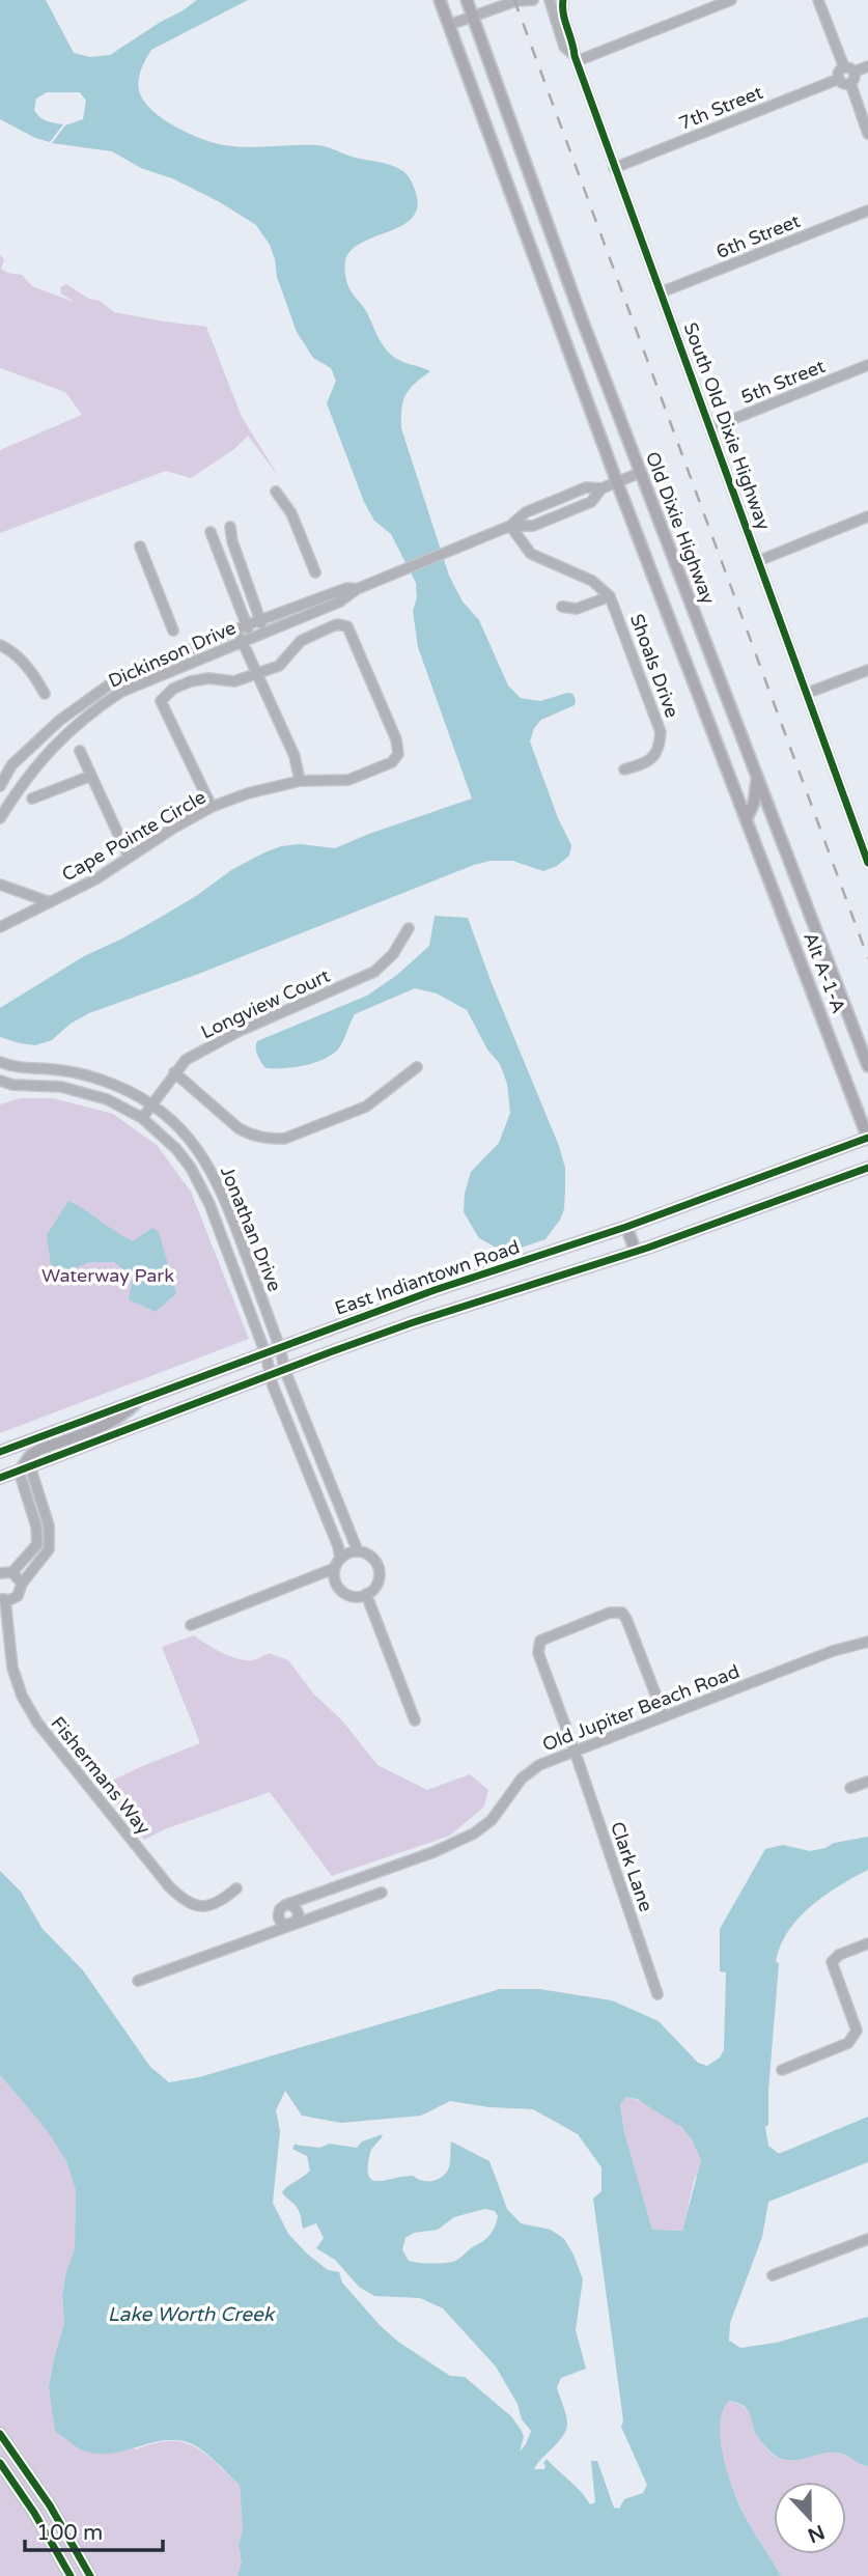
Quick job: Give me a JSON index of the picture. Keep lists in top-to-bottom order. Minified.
{"streets":{"main road":["Old Dixie Highway","Alt A-1-A","East Indiantown Road"],"street":["7th Street","6th Street","5th Street","South Old Dixie Highway","Dickinson Drive","Shoals Drive","Cape Pointe Circle","Longview Court","Jonathan Drive","Old Jupiter Beach Road","Fishermans Way","Clark Lane"]},"crossings":[["7th Street","South Old Dixie Highway"],["6th Street","South Old Dixie Highway"],["5th Street","South Old Dixie Highway"],["Old Dixie Highway","Dickinson Drive"],["Dickinson Drive","Shoals Drive"],["Alt A-1-A","East Indiantown Road"],["Longview Court","Jonathan Drive"],["Jonathan Drive","East Indiantown Road"],["East Indiantown Road","Fishermans Way"],["Old Jupiter Beach Road","Clark Lane"]],"water":["Lake Worth Creek"],"parks":["Waterway Park"],"scale_bar":"100 m","north":"bottom"}
